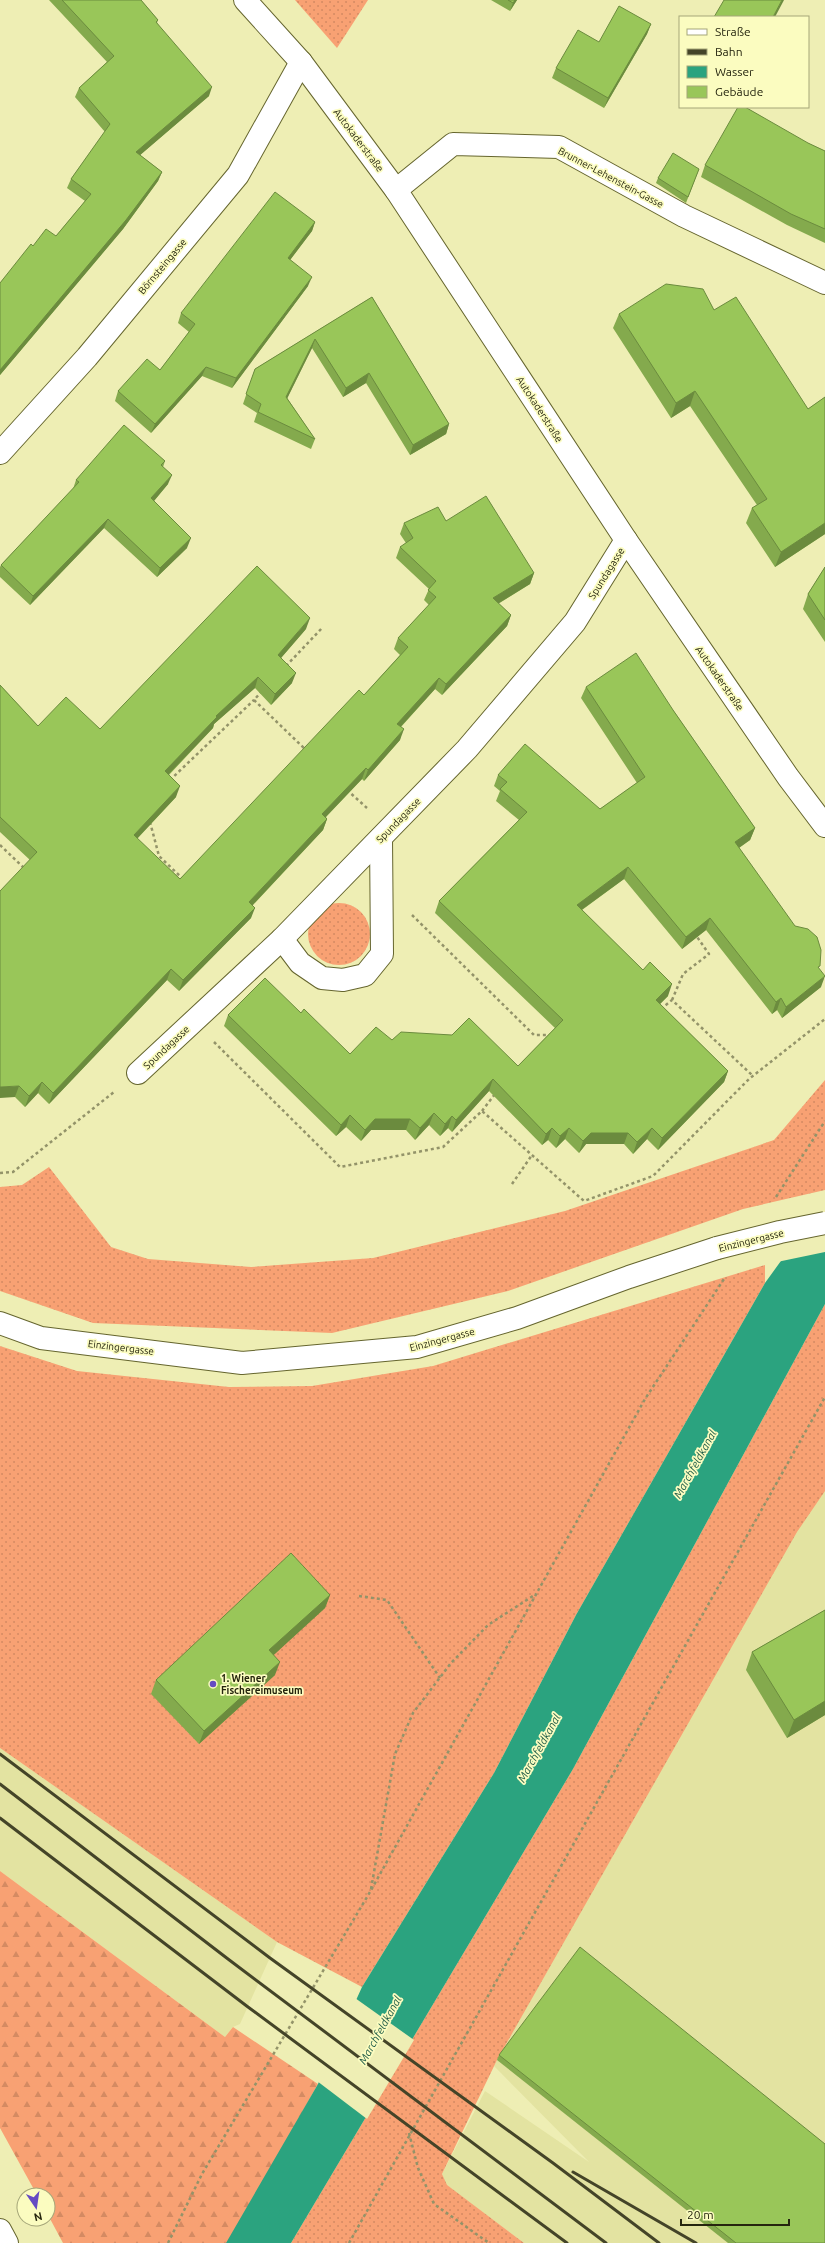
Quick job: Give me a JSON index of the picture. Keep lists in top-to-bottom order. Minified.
{"streets":{"street":["Autokaderstraße","Brunner-Lehenstein-Gasse","Börnsteingasse","Spundagasse","Einzingergasse"]},"crossings":[["Autokaderstraße","Brunner-Lehenstein-Gasse"],["Autokaderstraße","Börnsteingasse"],["Autokaderstraße","Spundagasse"]],"water":["Marchfeldkanal"],"places":["1. Wiener Fischereimuseum"],"legend":["Straße","Bahn","Wasser","Gebäude"],"scale_bar":"20 m","north":"bottom"}
